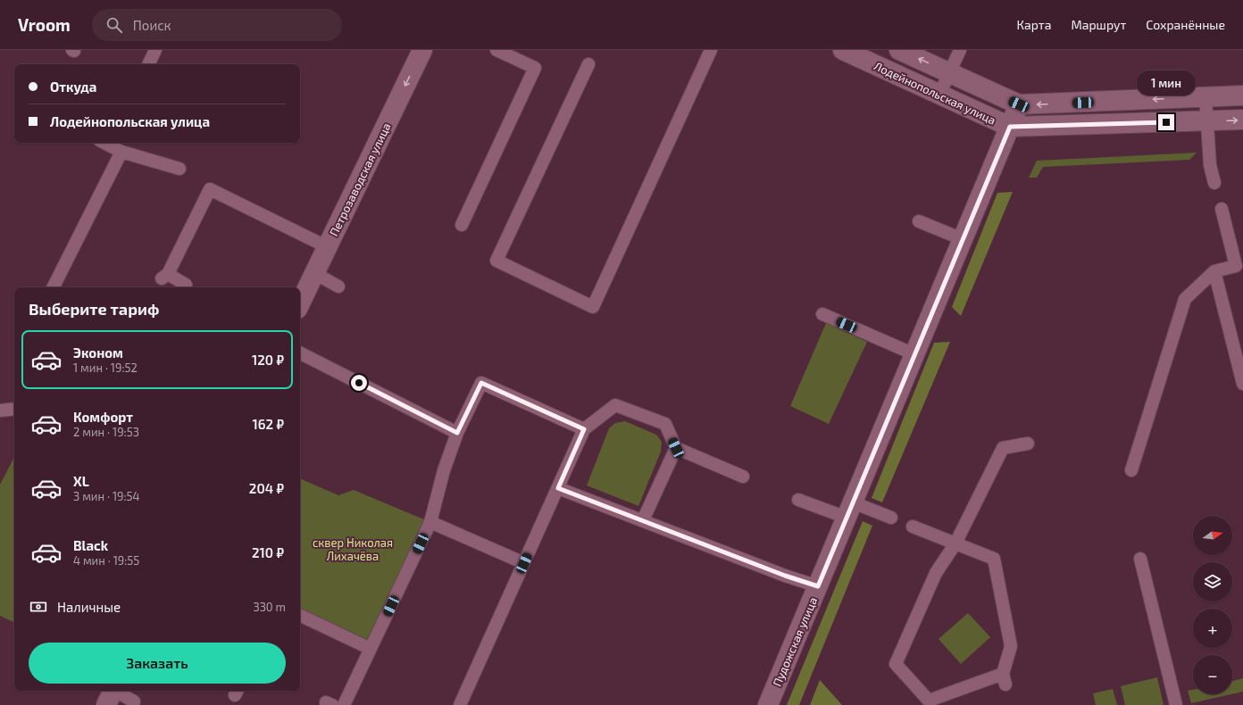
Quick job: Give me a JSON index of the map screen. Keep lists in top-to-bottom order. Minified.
{"streets":{"street":["Лодейнопольская улица","Петрозаводская улица","Пудожская улица"]},"crossings":[["Лодейнопольская улица","Пудожская улица"]],"one_way":["Петрозаводская улица"],"parks":["сквер Николая Лихачёва"],"north":"right","page":{"header":"Vroom","search":"Поиск","nav":["Карта","Маршрут","Сохранённые"],"banner":["Откуда","Лодейнопольская улица"],"bubble":"1 мин","heading":"Выберите тариф","list":[{"name":"Эконом","note":"1 мин · 19:52","value":"120 ₽"},{"name":"Комфорт","note":"2 мин · 19:53","value":"162 ₽"},{"name":"XL","note":"3 мин · 19:54","value":"204 ₽"},{"name":"Black","note":"4 мин · 19:55","value":"210 ₽"}],"map_buttons":["+","−"],"pay":["Наличные","330 m"],"buttons":"Заказать"}}
